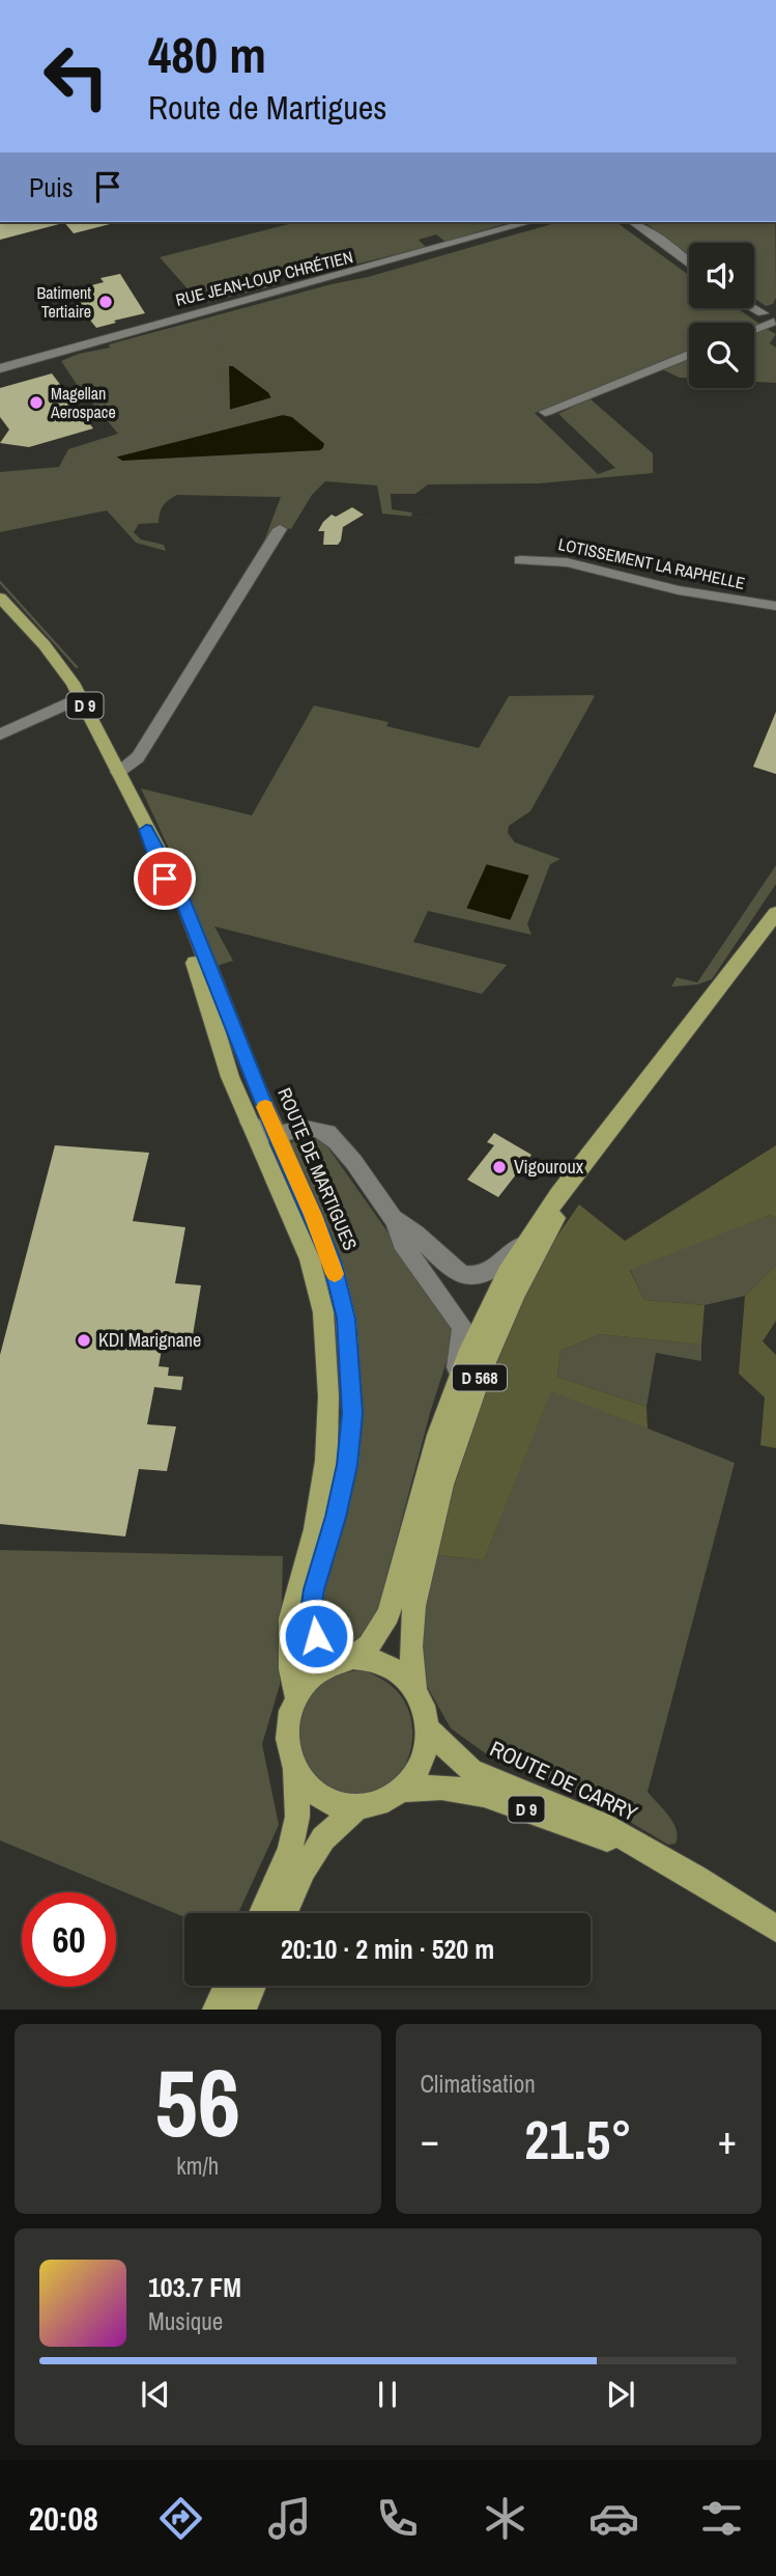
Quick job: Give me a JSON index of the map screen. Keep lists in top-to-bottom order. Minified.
{"streets":{"main road":["D 9","ROUTE DE MARTIGUES","D 568","ROUTE DE CARRY"],"street":["RUE JEAN-LOUP CHRÉTIEN","LOTISSEMENT LA RAPHELLE"]},"crossings":[["ROUTE DE MARTIGUES","D 568"],["ROUTE DE MARTIGUES","ROUTE DE CARRY"],["D 568","ROUTE DE CARRY"]],"places":["Batiment Tertiaire","Magellan Aerospace","Vigouroux","KDI Marignane"],"page":{"turn":["480 m","Route de Martigues"],"then":"Puis","limit":"60","trip":"20:10 · 2 min · 520 m","tile":[["56","km/h"],"Climatisation"],"heat":["−","21.5°","+"],"song":["103.7 FM","Musique"],"tabs":"20:08"}}
